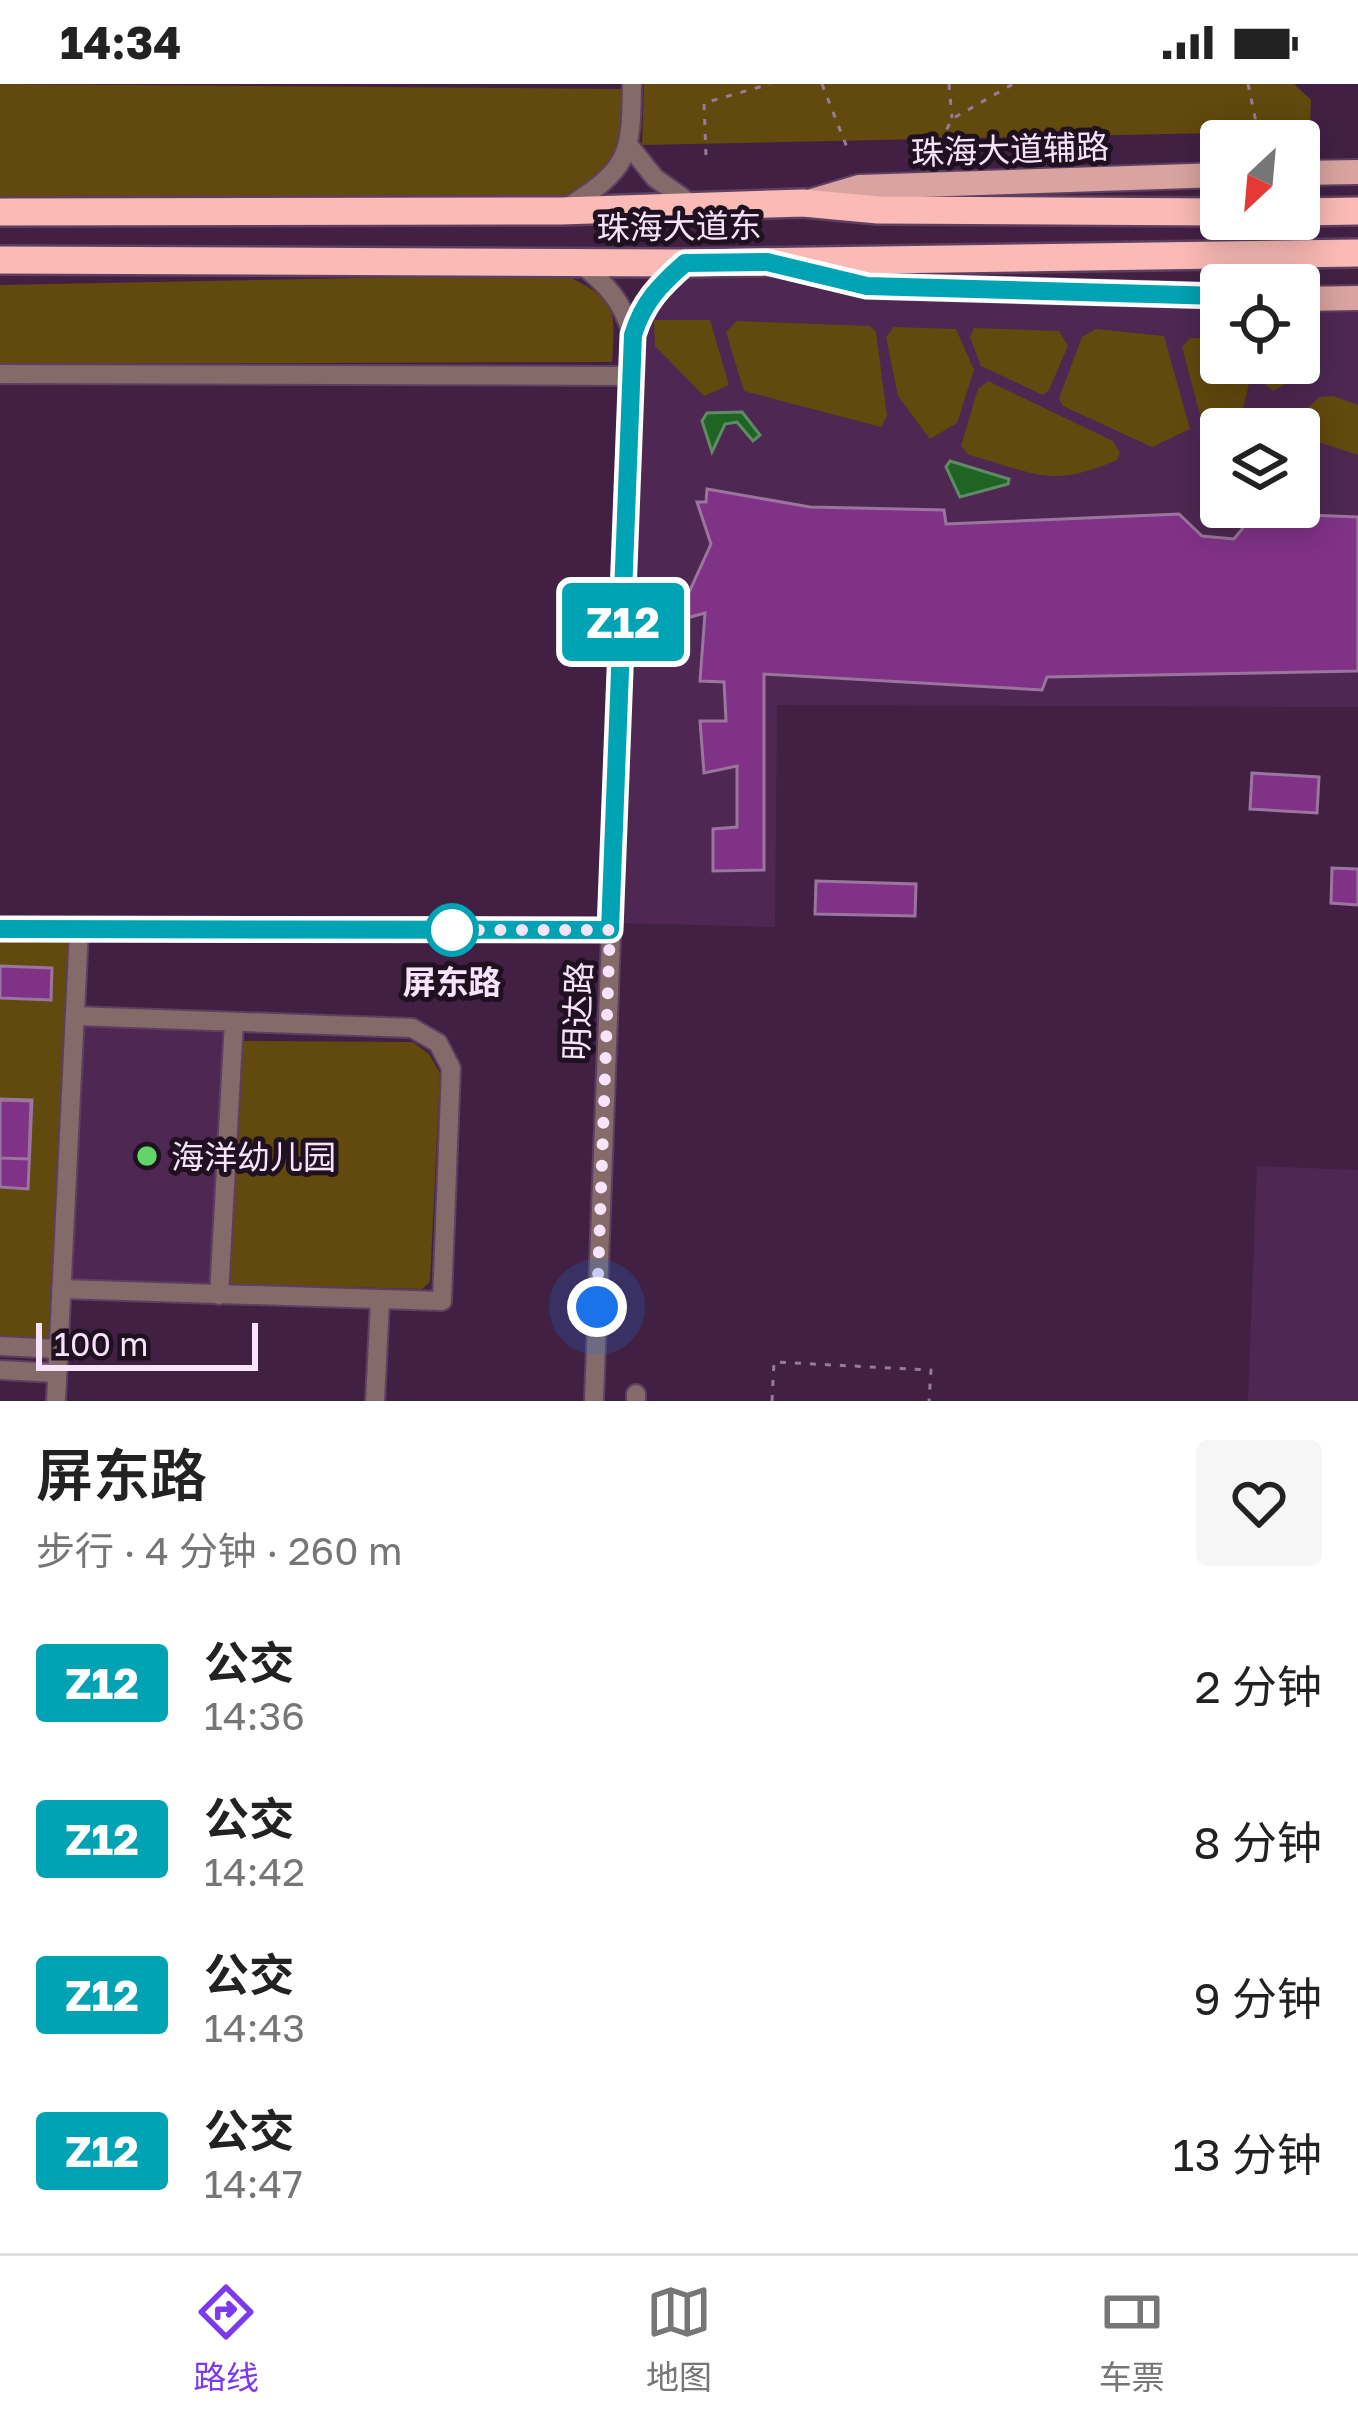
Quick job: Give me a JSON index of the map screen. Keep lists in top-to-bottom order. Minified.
{"streets":{"highway":["珠海大道东"],"main road":["珠海大道辅路"],"street":["明达路"]},"crossings":[["珠海大道辅路","珠海大道东"],["珠海大道东","明达路"]],"places":["屏东路","海洋幼儿园"],"lines":["bus line Z12"],"scale_bar":"100 m","north":"bottom left","page":{"status":"14:34","on_map":"Z12","scale":"100 m","heading":["屏东路","步行 · 4 分钟 · 260 m"],"list":[{"mark":"Z12","name":"公交","note":"14:36","value":"2 分钟"},{"mark":"Z12","name":"公交","note":"14:42","value":"8 分钟"},{"mark":"Z12","name":"公交","note":"14:43","value":"9 分钟"},{"mark":"Z12","name":"公交","note":"14:47","value":"13 分钟"}],"tabs":["路线","地图","车票"]}}
